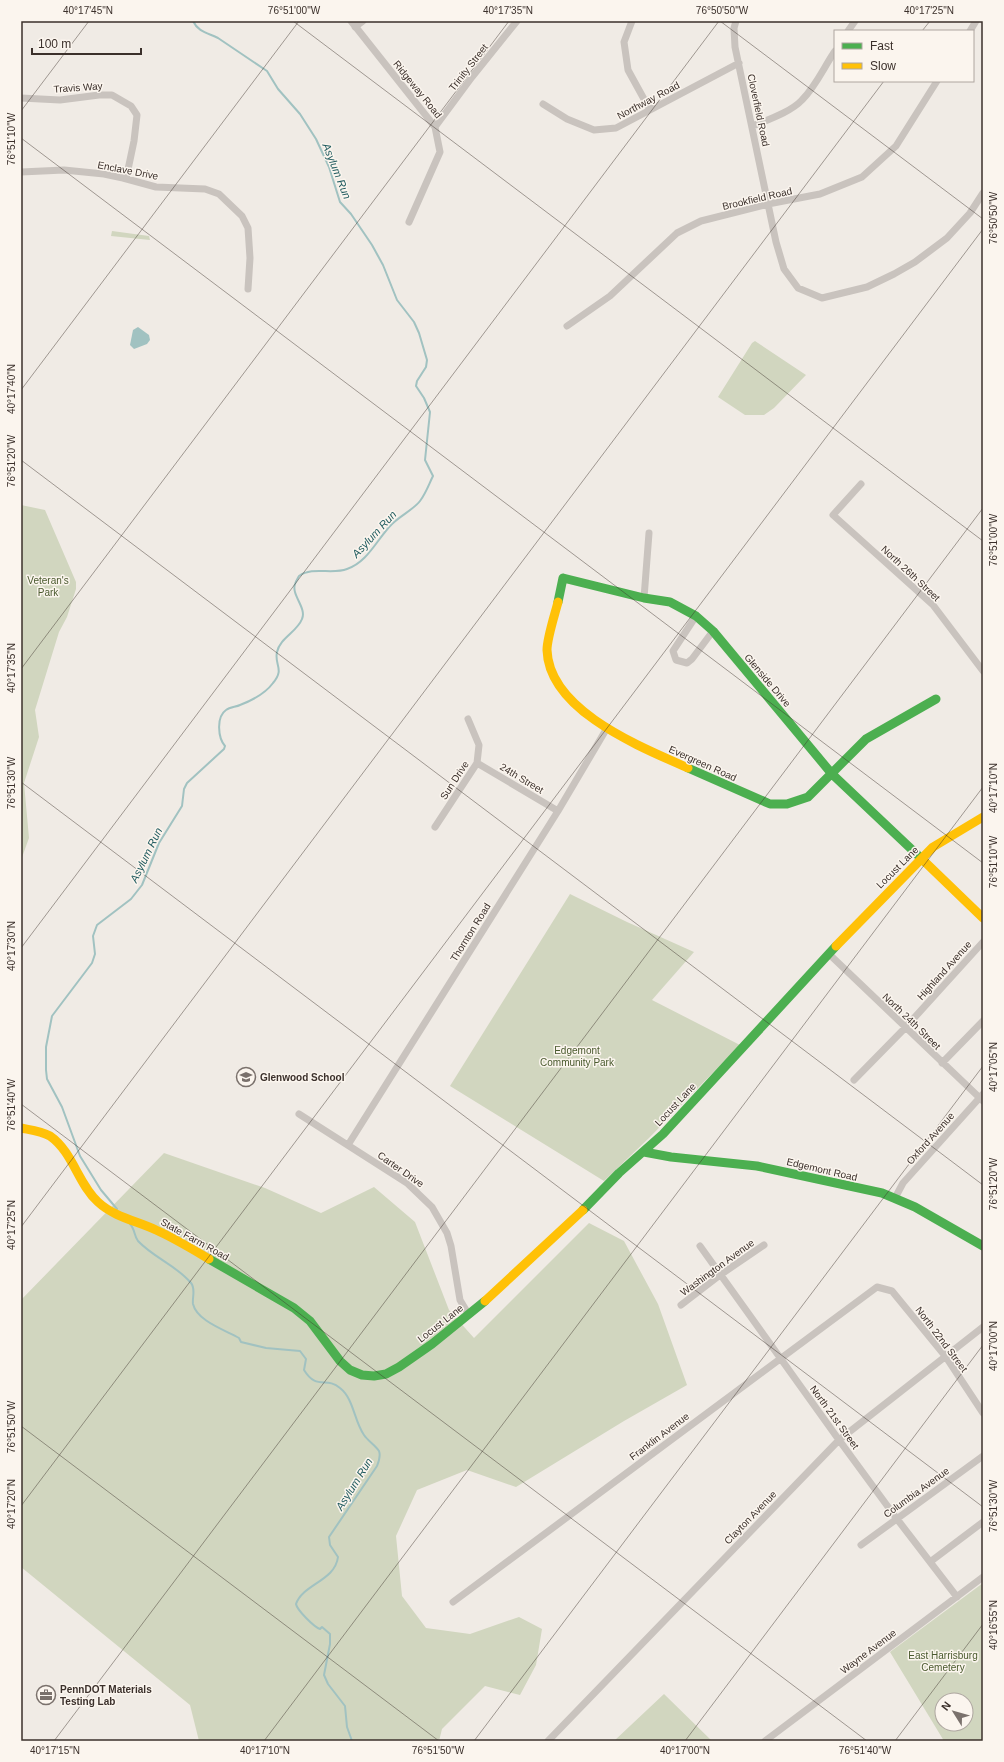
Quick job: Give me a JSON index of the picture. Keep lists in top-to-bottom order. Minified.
{"streets":{"street":["Trinity Street","Travis Way","Ridgeway Road","Northway Road","Cloverfield Road","Enclave Drive","Brookfield Road","North 26th Street","Glenside Drive","Evergreen Road","24th Street","Sun Drive","Locust Lane","Thornton Road","Highland Avenue","North 24th Street","Oxford Avenue","Carter Drive","Edgemont Road","State Farm Road","Washington Avenue","North 22nd Street","North 21st Street","Franklin Avenue","Columbia Avenue","Clayton Avenue","Wayne Avenue"]},"crossings":[["Trinity Street","Ridgeway Road"],["Travis Way","Enclave Drive"],["Northway Road","Cloverfield Road"],["Cloverfield Road","Brookfield Road"],["Glenside Drive","Evergreen Road"],["Glenside Drive","Locust Lane"],["Evergreen Road","Thornton Road"],["24th Street","Sun Drive"],["24th Street","Thornton Road"],["Locust Lane","North 24th Street"],["Locust Lane","Carter Drive"],["Locust Lane","Edgemont Road"],["Locust Lane","State Farm Road"],["Thornton Road","Carter Drive"],["Highland Avenue","North 24th Street"],["North 24th Street","Oxford Avenue"],["Oxford Avenue","Edgemont Road"],["Washington Avenue","North 21st Street"],["North 22nd Street","Franklin Avenue"],["North 22nd Street","Clayton Avenue"],["North 21st Street","Franklin Avenue"],["North 21st Street","Columbia Avenue"],["North 21st Street","Clayton Avenue"],["North 21st Street","Wayne Avenue"]],"water":["Asylum Run"],"parks":["Veteran's Park","Edgemont Community Park","East Harrisburg Cemetery"],"places":{"school or university":["Glenwood School"],"office":["PennDOT Materials Testing Lab"]},"legend":["Fast","Slow"],"scale_bar":"100 m","north":"top left","coordinates":["40°17'45\"N","76°51'00\"W","40°17'35\"N","76°50'50\"W","40°17'25\"N","76°51'10\"W","40°17'40\"N","76°51'20\"W","76°51'30\"W","40°17'10\"N","40°17'30\"N","40°17'05\"N","76°51'40\"W","40°17'00\"N","76°51'50\"W","40°17'20\"N","40°16'55\"N","40°17'15\"N"]}
